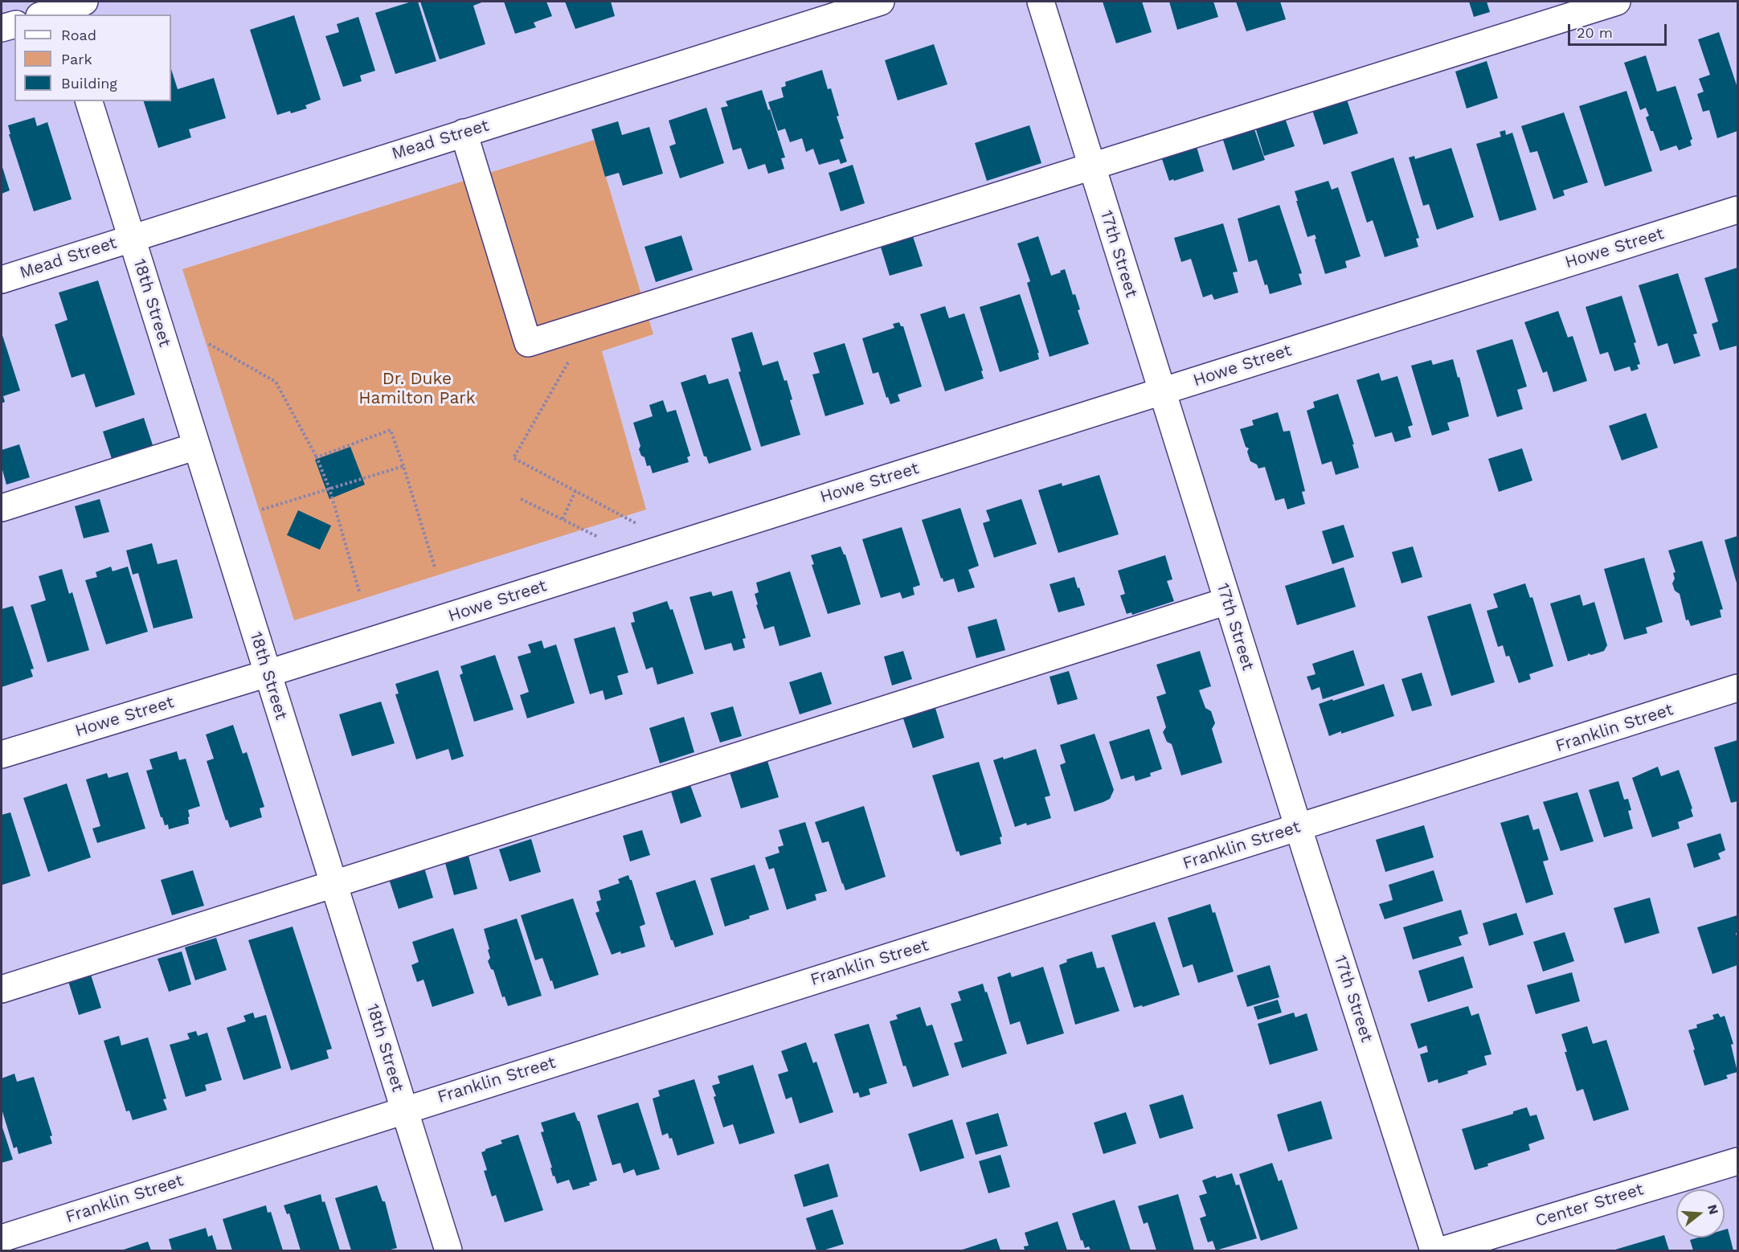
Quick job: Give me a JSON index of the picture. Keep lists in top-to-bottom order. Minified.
{"streets":{"street":["Mead Street","Howe Street","17th Street","18th Street","Franklin Street","Center Street"]},"crossings":[["Mead Street","18th Street"],["Howe Street","17th Street"],["Howe Street","18th Street"],["17th Street","Franklin Street"],["18th Street","Franklin Street"]],"parks":["Dr. Duke Hamilton Park"],"legend":["Road","Park","Building"],"scale_bar":"20 m","north":"right"}
